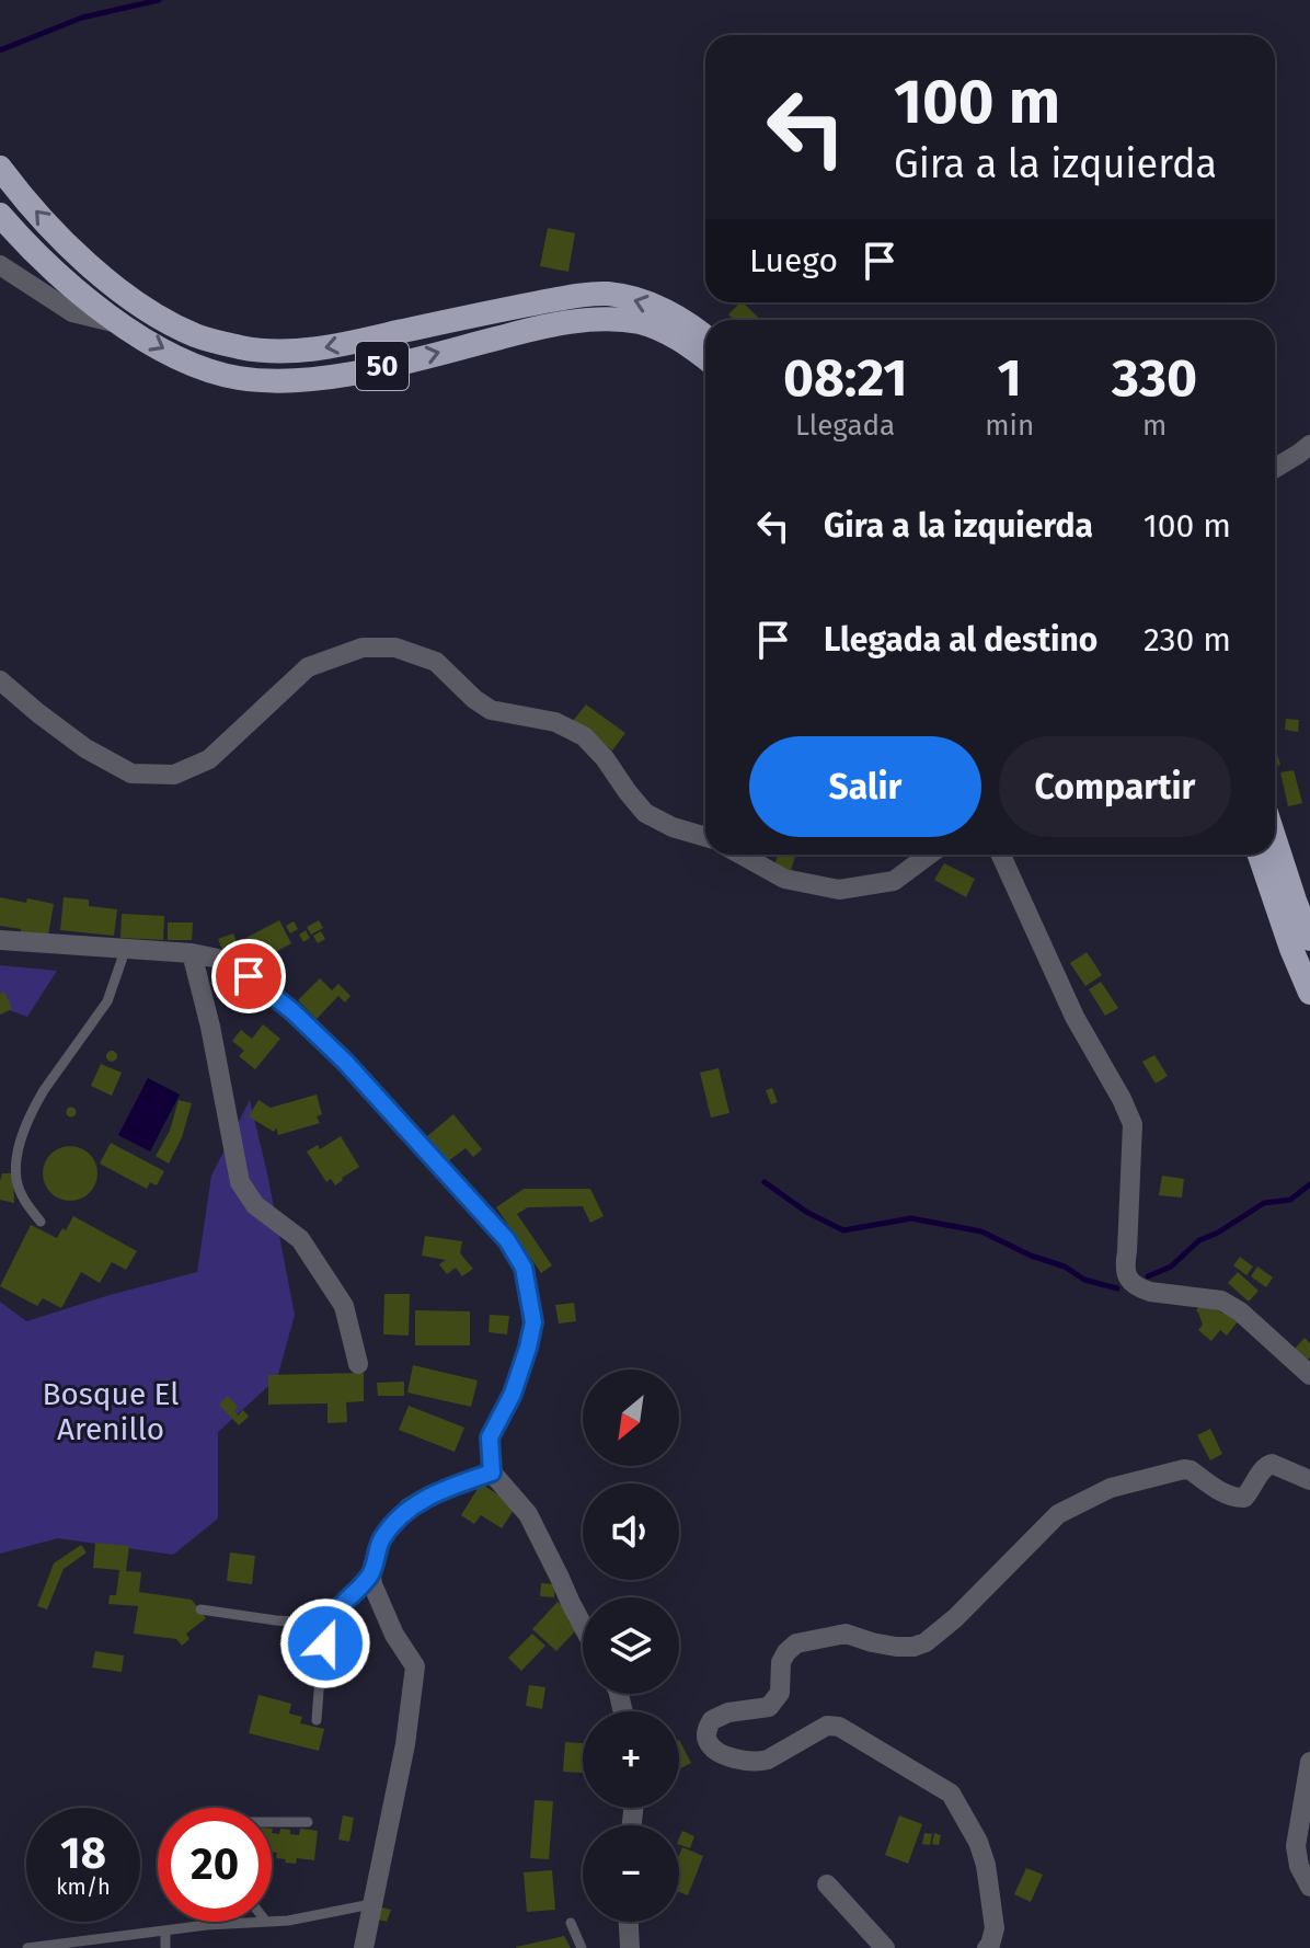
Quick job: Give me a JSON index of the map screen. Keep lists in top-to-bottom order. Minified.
{"streets":{"highway":["50"]},"parks":["Bosque El Arenillo"],"north":"bottom left","page":{"turn":["100 m","Gira a la izquierda"],"then":"Luego","eta":["08:21","Llegada","1","min","330","m"],"list":[{"name":"Gira a la izquierda","value":"100 m"},{"name":"Llegada al destino","value":"230 m"}],"buttons":["Salir","Compartir"],"map_buttons":["+","−"],"speed":"18 km/h","limit":"20"}}
